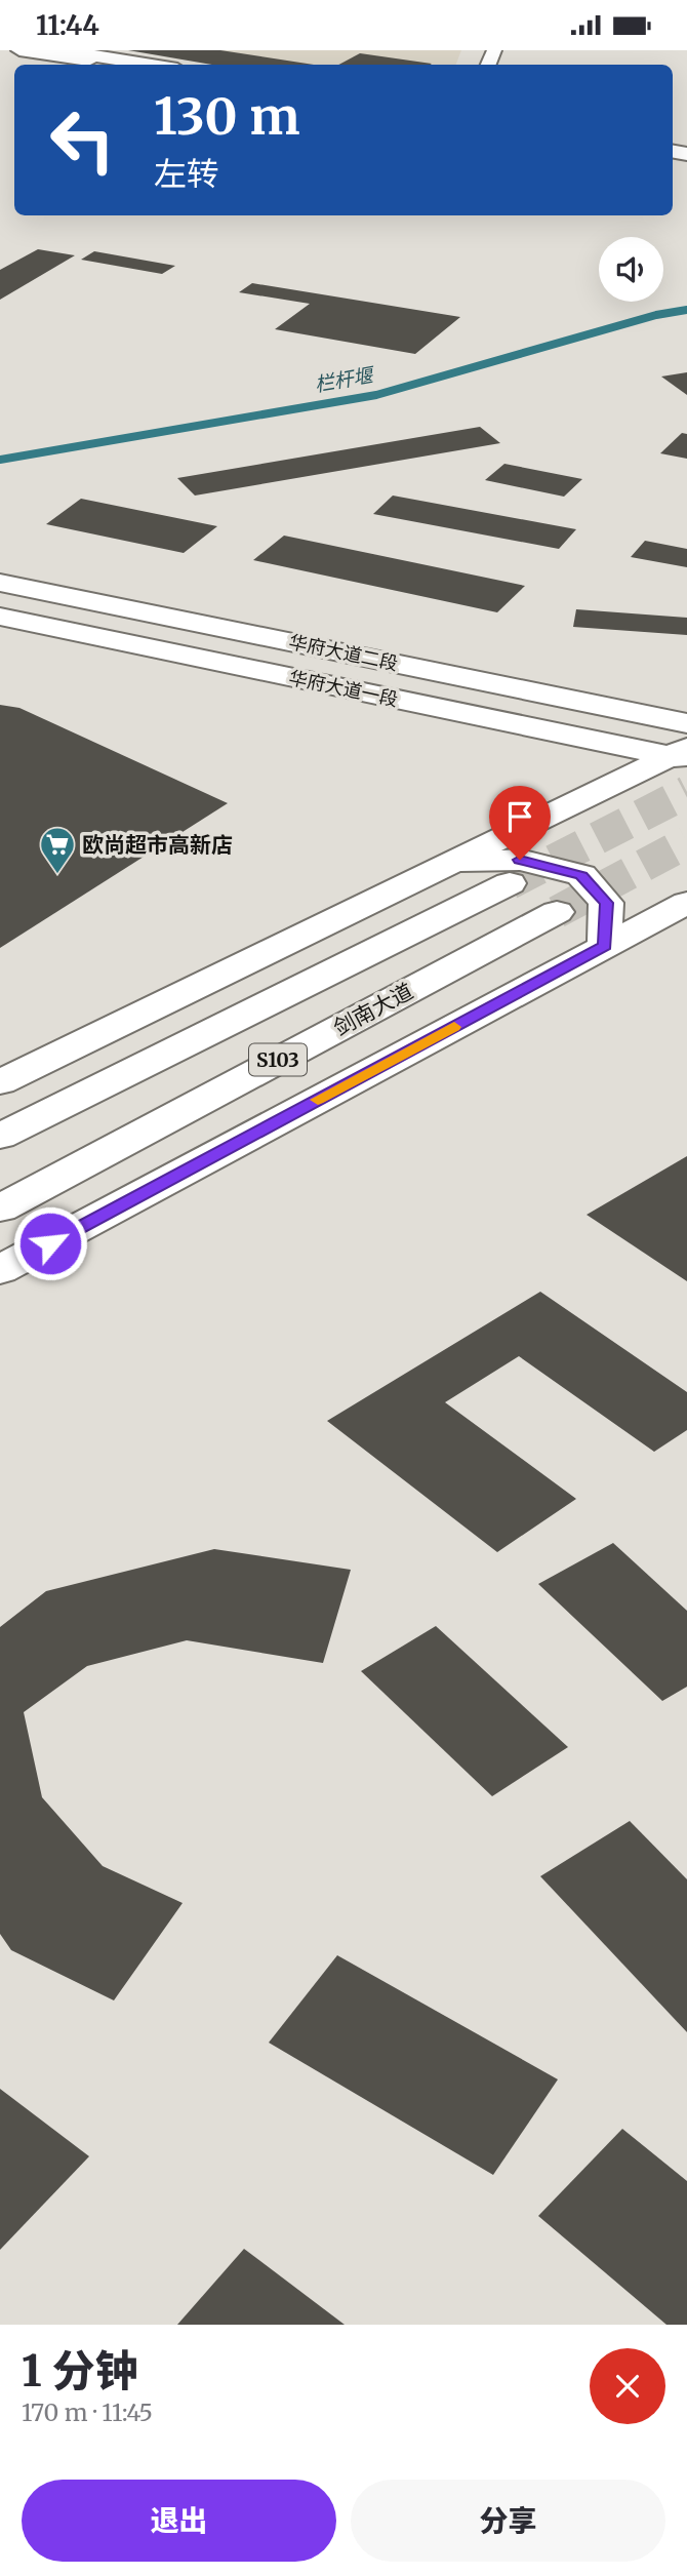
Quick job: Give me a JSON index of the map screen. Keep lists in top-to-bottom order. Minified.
{"streets":{"main road":["华府大道二段","华府大道一段","剑南大道","S103"]},"water":["栏杆堰"],"places":{"supermarket":["欧尚超市高新店"]},"page":{"status":"11:44","turn":["130 m","左转"],"heading":["1 分钟","170 m · 11:45"],"buttons":["退出","分享"]}}
